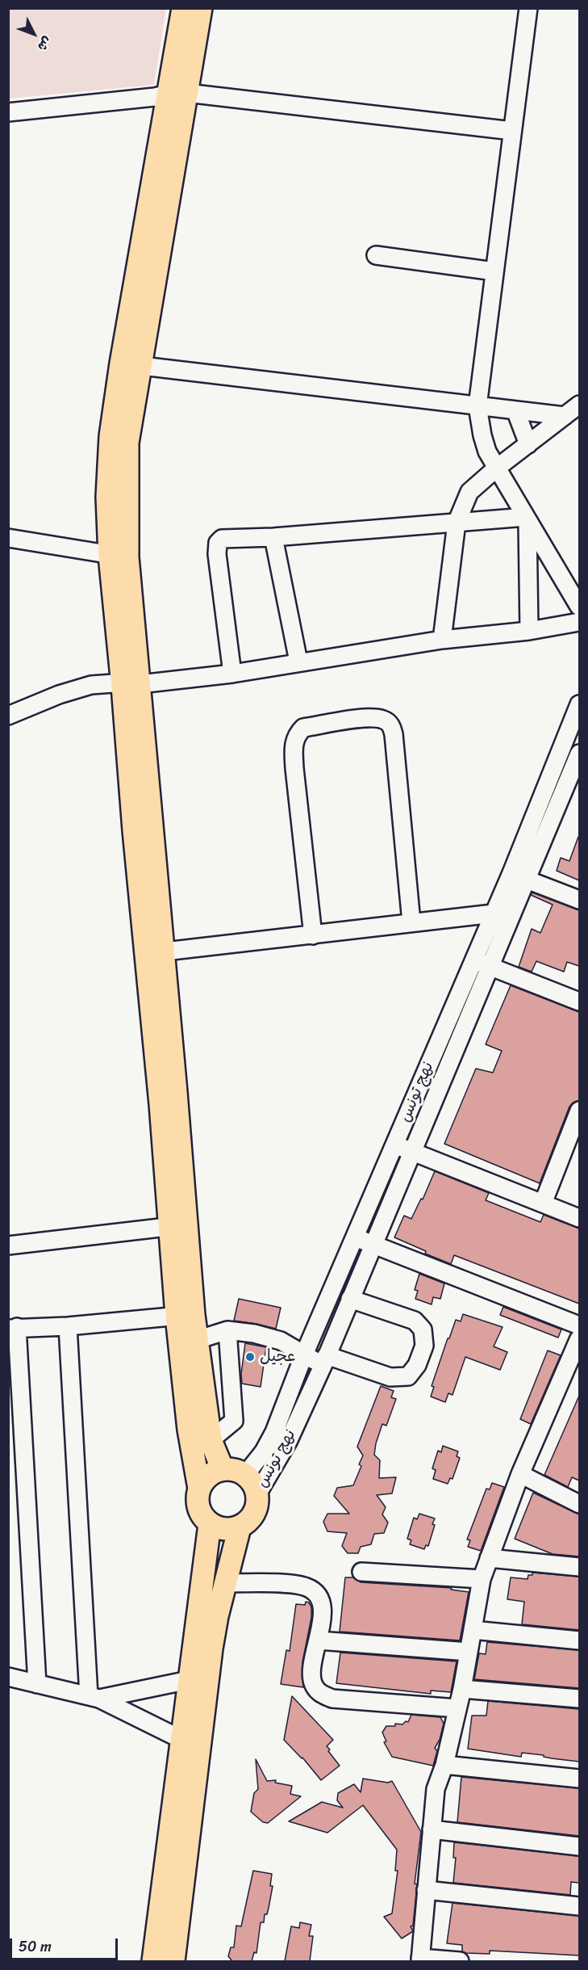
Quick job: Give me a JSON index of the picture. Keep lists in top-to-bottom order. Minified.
{"streets":{"street":["نهج تونس"]},"places":["عجيل"],"scale_bar":"50 m","north":"bottom right"}
